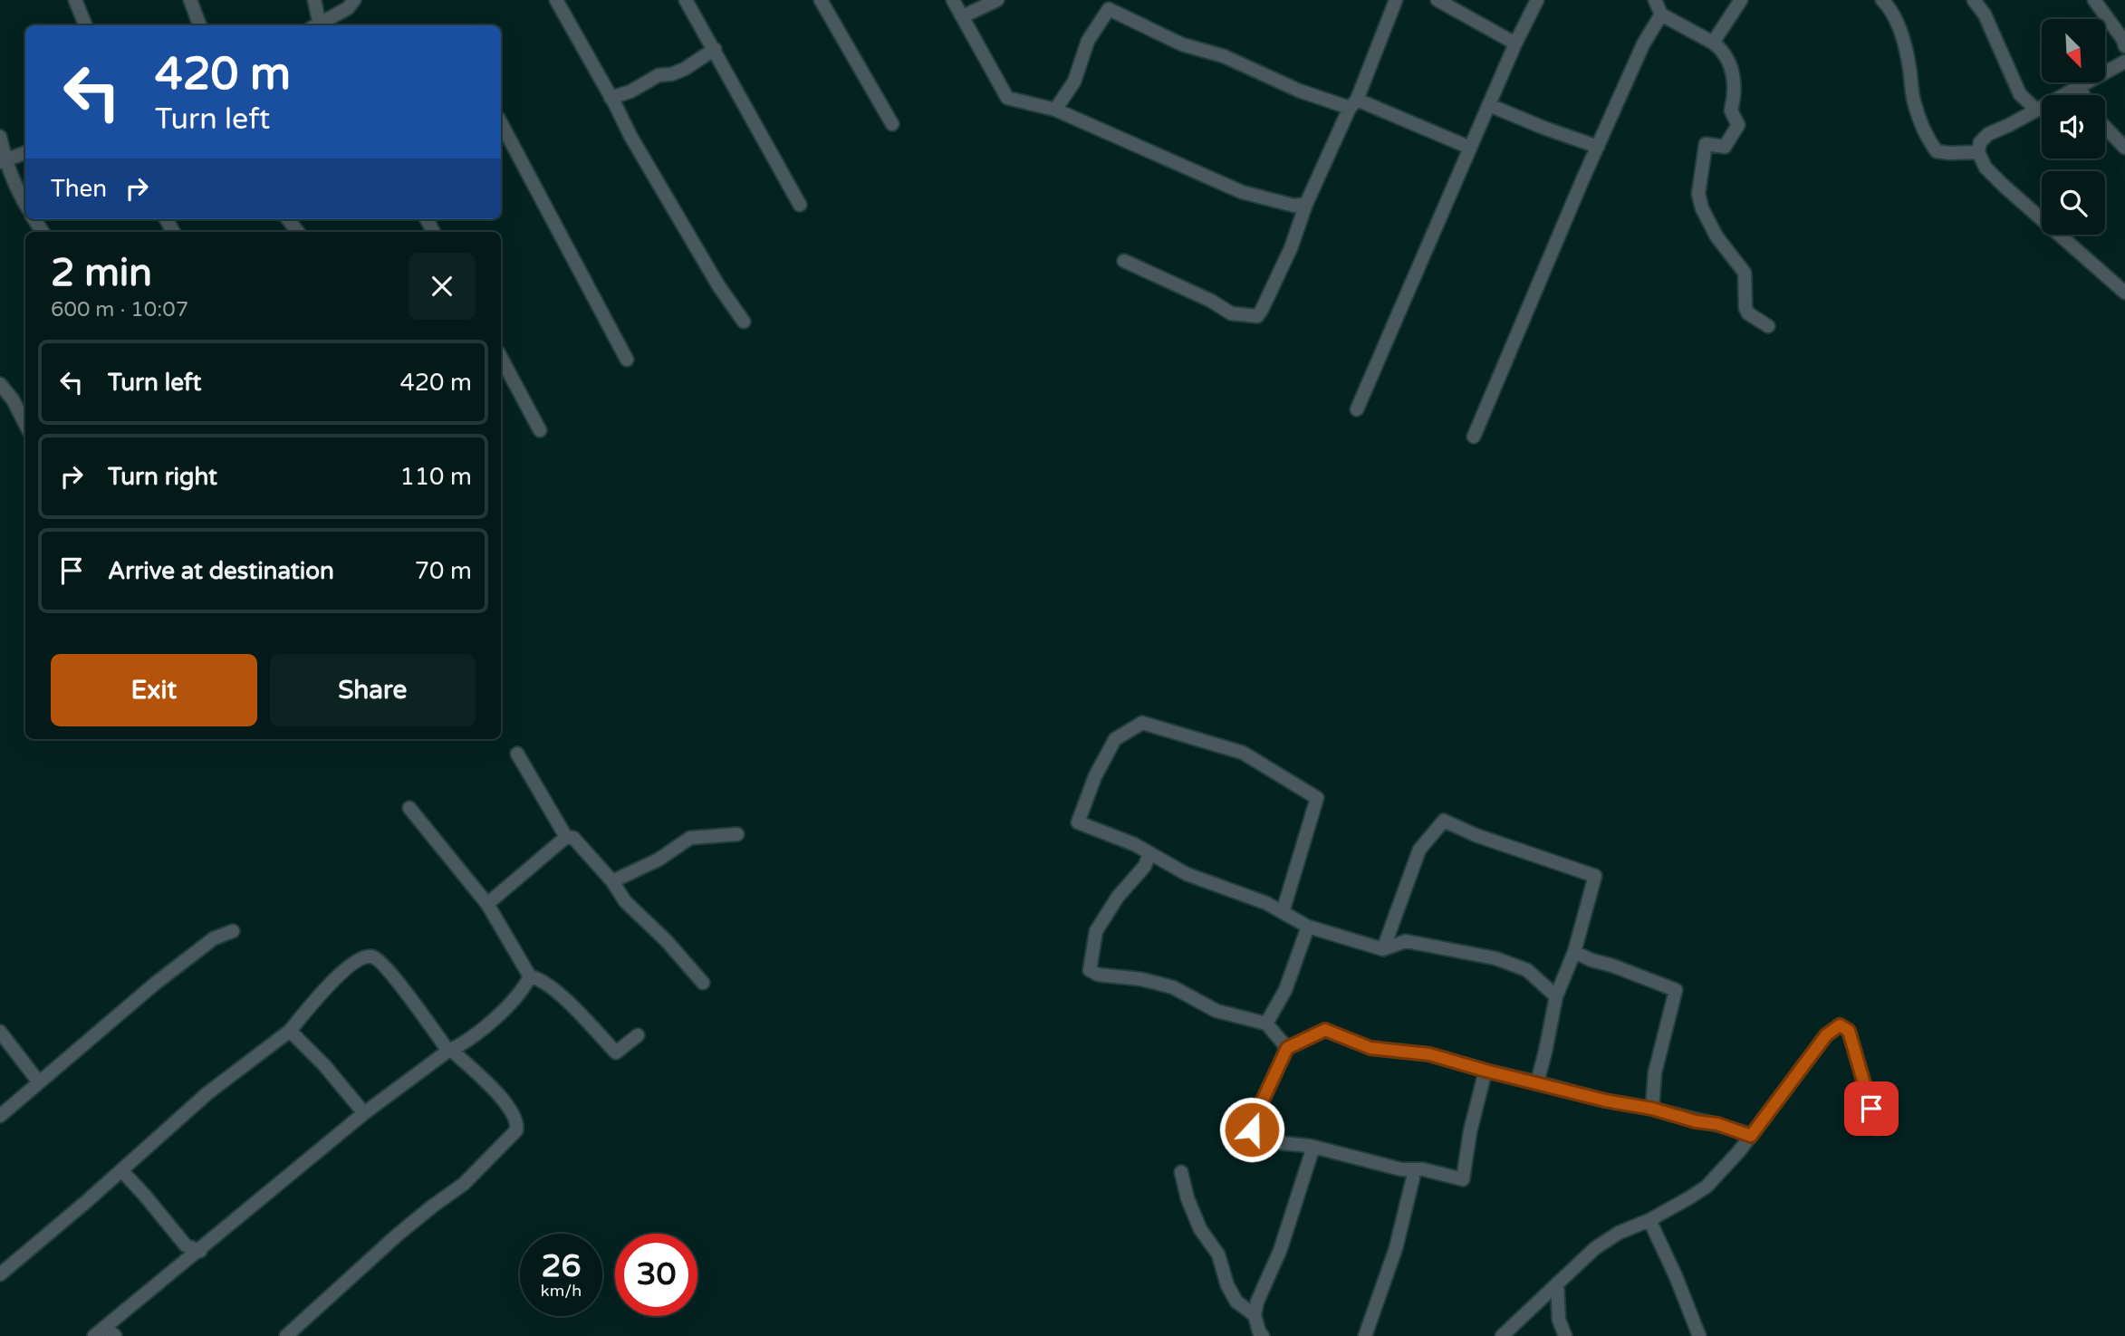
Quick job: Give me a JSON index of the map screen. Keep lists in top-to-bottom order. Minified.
{"north":"bottom right","page":{"turn":["420 m","Turn left"],"then":"Then","heading":["2 min","600 m · 10:07"],"list":[{"name":"Turn left","value":"420 m"},{"name":"Turn right","value":"110 m"},{"name":"Arrive at destination","value":"70 m"}],"buttons":["Exit","Share"],"speed":"26 km/h","limit":"30"}}
